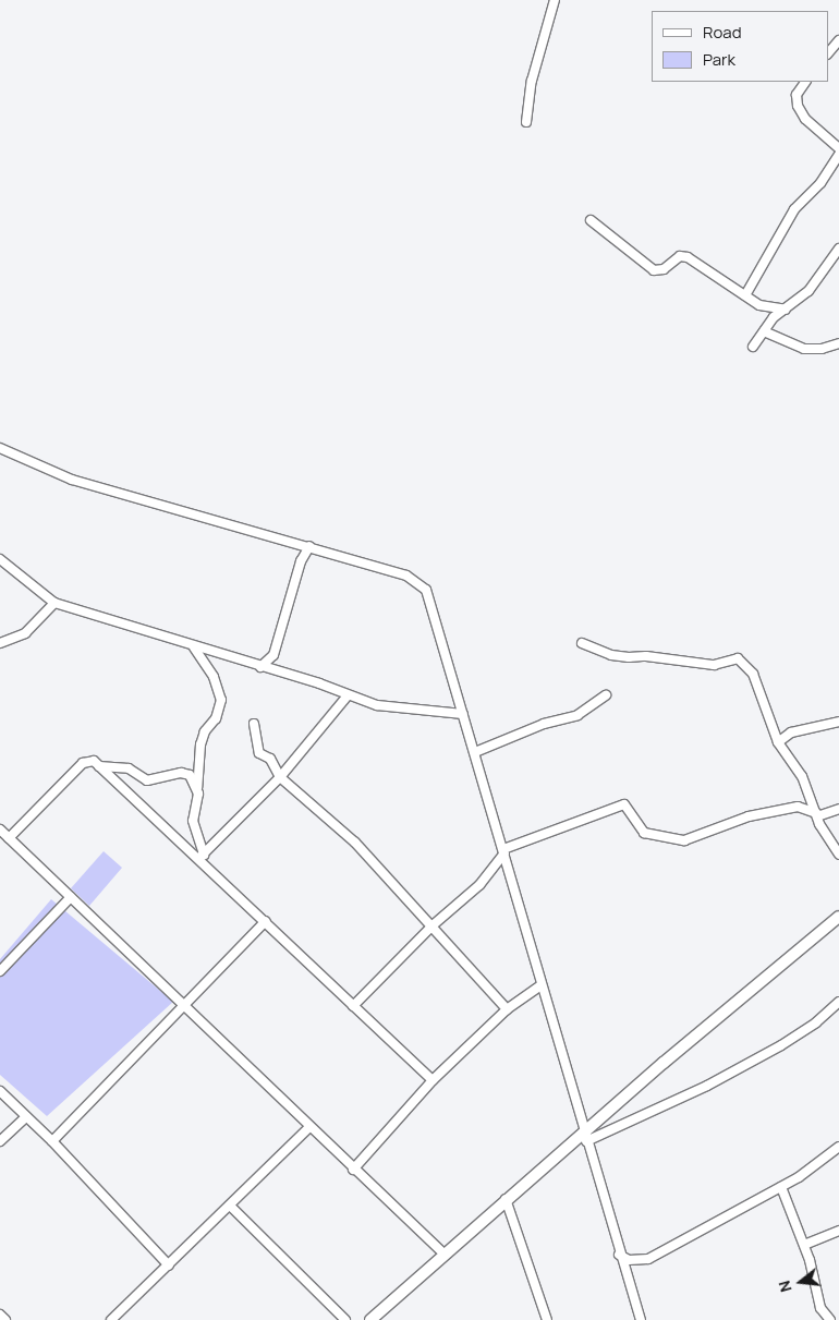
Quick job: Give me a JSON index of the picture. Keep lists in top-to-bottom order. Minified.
{"legend":["Road","Park"],"north":"left"}
